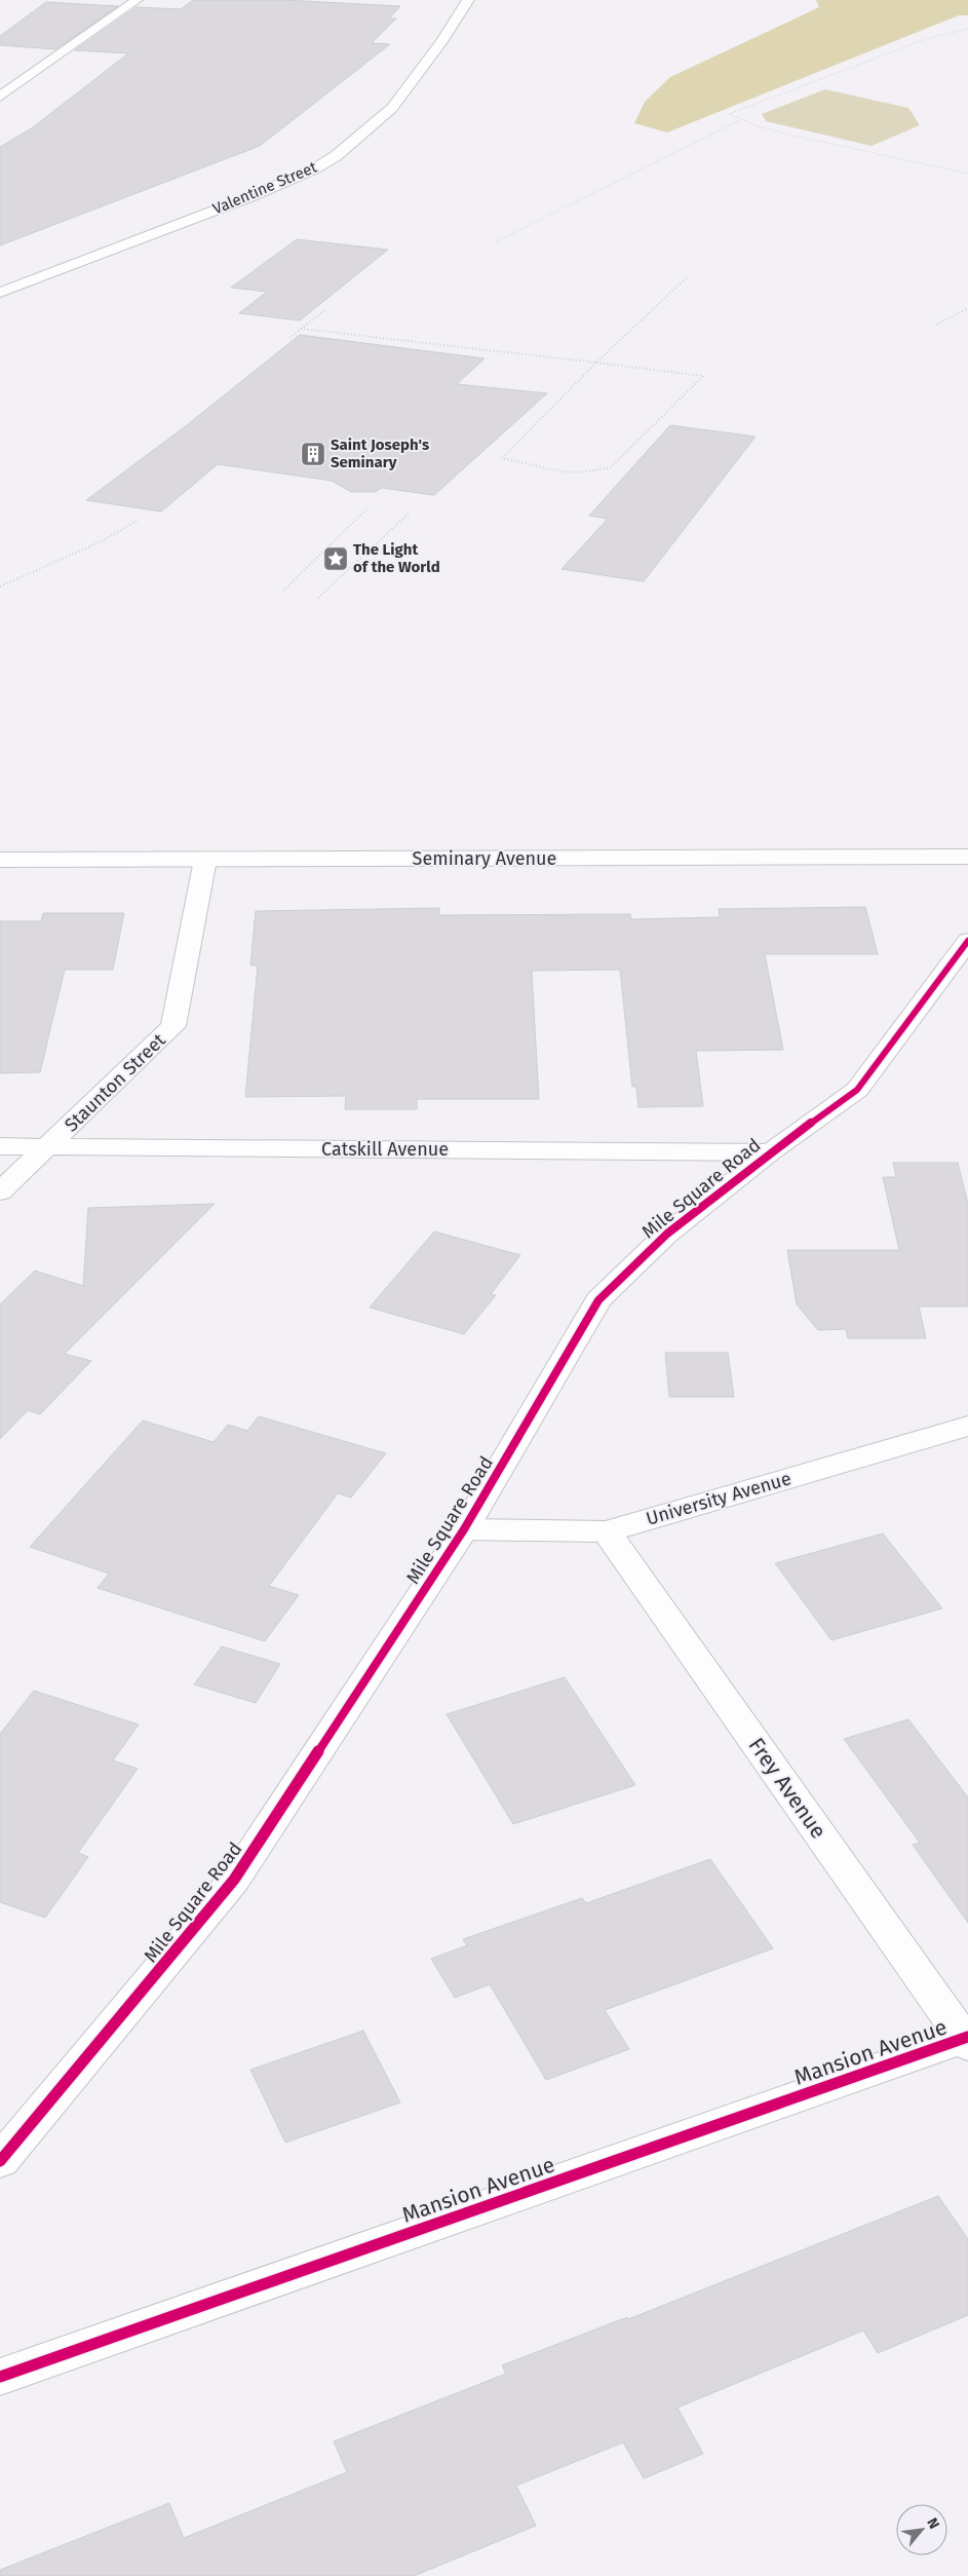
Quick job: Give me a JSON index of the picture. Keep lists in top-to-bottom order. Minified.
{"streets":{"street":["Valentine Street","Seminary Avenue","Staunton Street","Catskill Avenue","Mile Square Road","University Avenue","Frey Avenue","Mansion Avenue"]},"crossings":[["Seminary Avenue","Staunton Street"],["Staunton Street","Catskill Avenue"],["Catskill Avenue","Mile Square Road"],["Mile Square Road","University Avenue"],["University Avenue","Frey Avenue"],["Frey Avenue","Mansion Avenue"]],"places":{"building":["Saint Joseph's Seminary"],"place":["The Light of the World"]},"north":"top right"}
